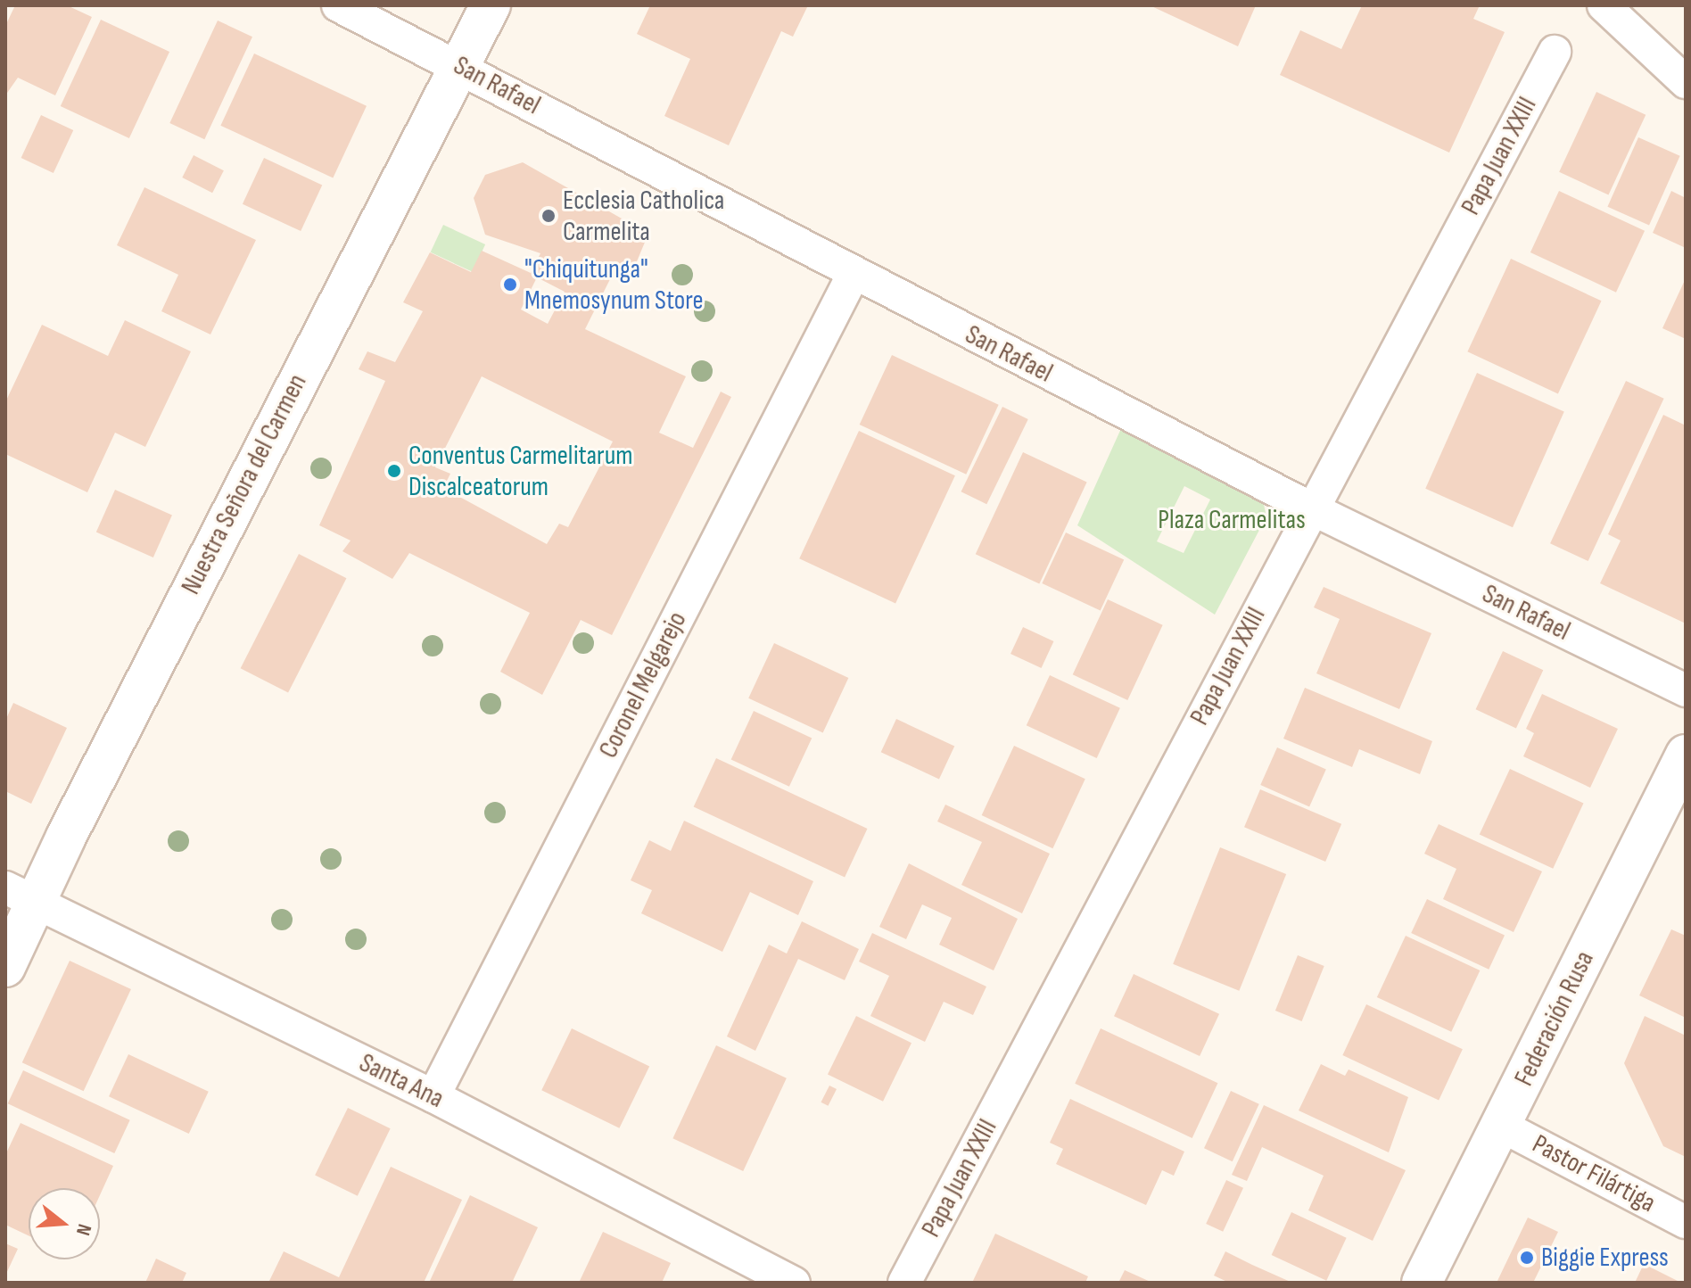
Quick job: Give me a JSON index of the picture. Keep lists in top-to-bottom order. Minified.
{"streets":{"street":["San Rafael","Papa Juan XXIII","Nuestra Señora del Carmen","Coronel Melgarejo","Federación Rusa","Santa Ana","Pastor Filártiga"]},"crossings":[["San Rafael","Papa Juan XXIII"],["San Rafael","Nuestra Señora del Carmen"],["San Rafael","Coronel Melgarejo"],["Nuestra Señora del Carmen","Santa Ana"],["Coronel Melgarejo","Santa Ana"],["Federación Rusa","Pastor Filártiga"]],"parks":["Plaza Carmelitas"],"places":["Ecclesia Catholica Carmelita","\"Chiquitunga\" Mnemosynum Store","Conventus Carmelitarum Discalceatorum","Biggie Express"],"north":"right"}
